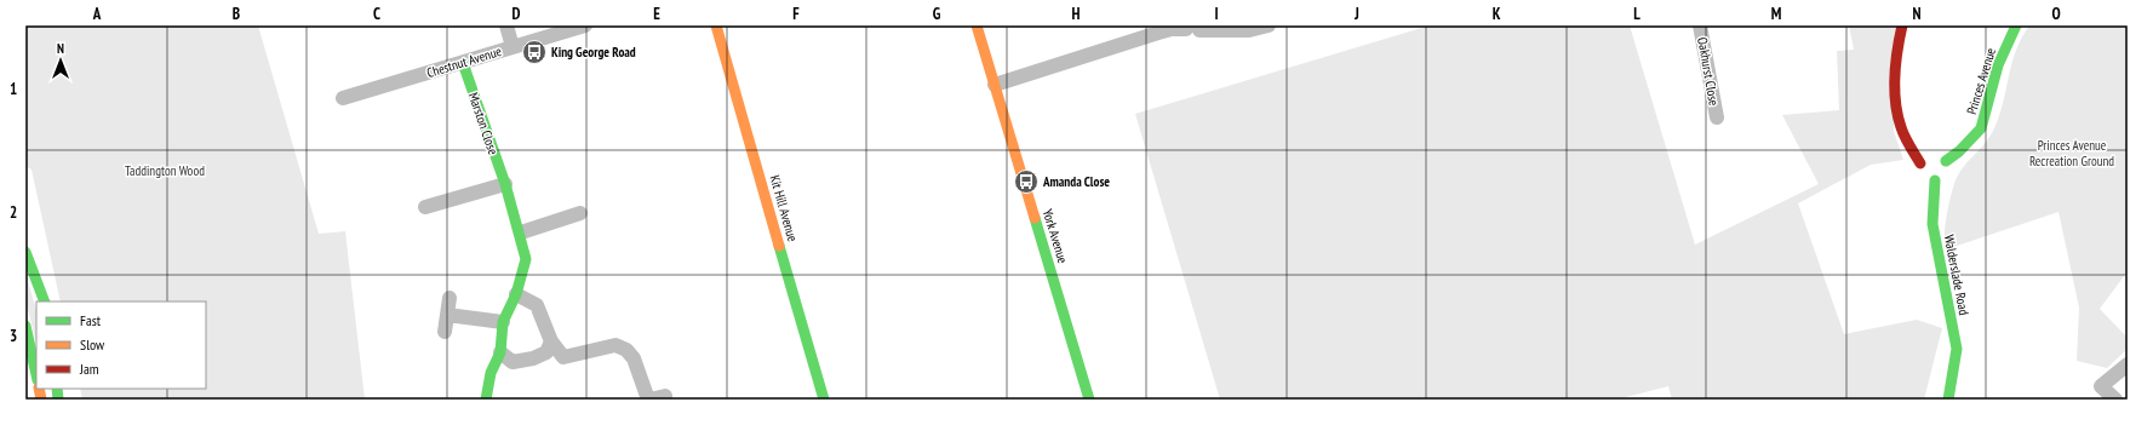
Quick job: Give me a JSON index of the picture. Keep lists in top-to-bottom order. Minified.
{"streets":{"street":["Chestnut Avenue","Oakhurst Close","Princes Avenue","Marston Close","Kit Hill Avenue","York Avenue","Walderslade Road"]},"crossings":[["Chestnut Avenue","Marston Close"],["Princes Avenue","Walderslade Road"]],"parks":["Princes Avenue Recreation Ground","Taddington Wood"],"places":{"bus stop":["King George Road","Amanda Close"]},"legend":["Fast","Slow","Jam"],"north":"top","grid":{"columns":["A","B","C","D","E","F","G","H","I","J","K","L","M","N","O"],"rows":["1","2","3"]}}
